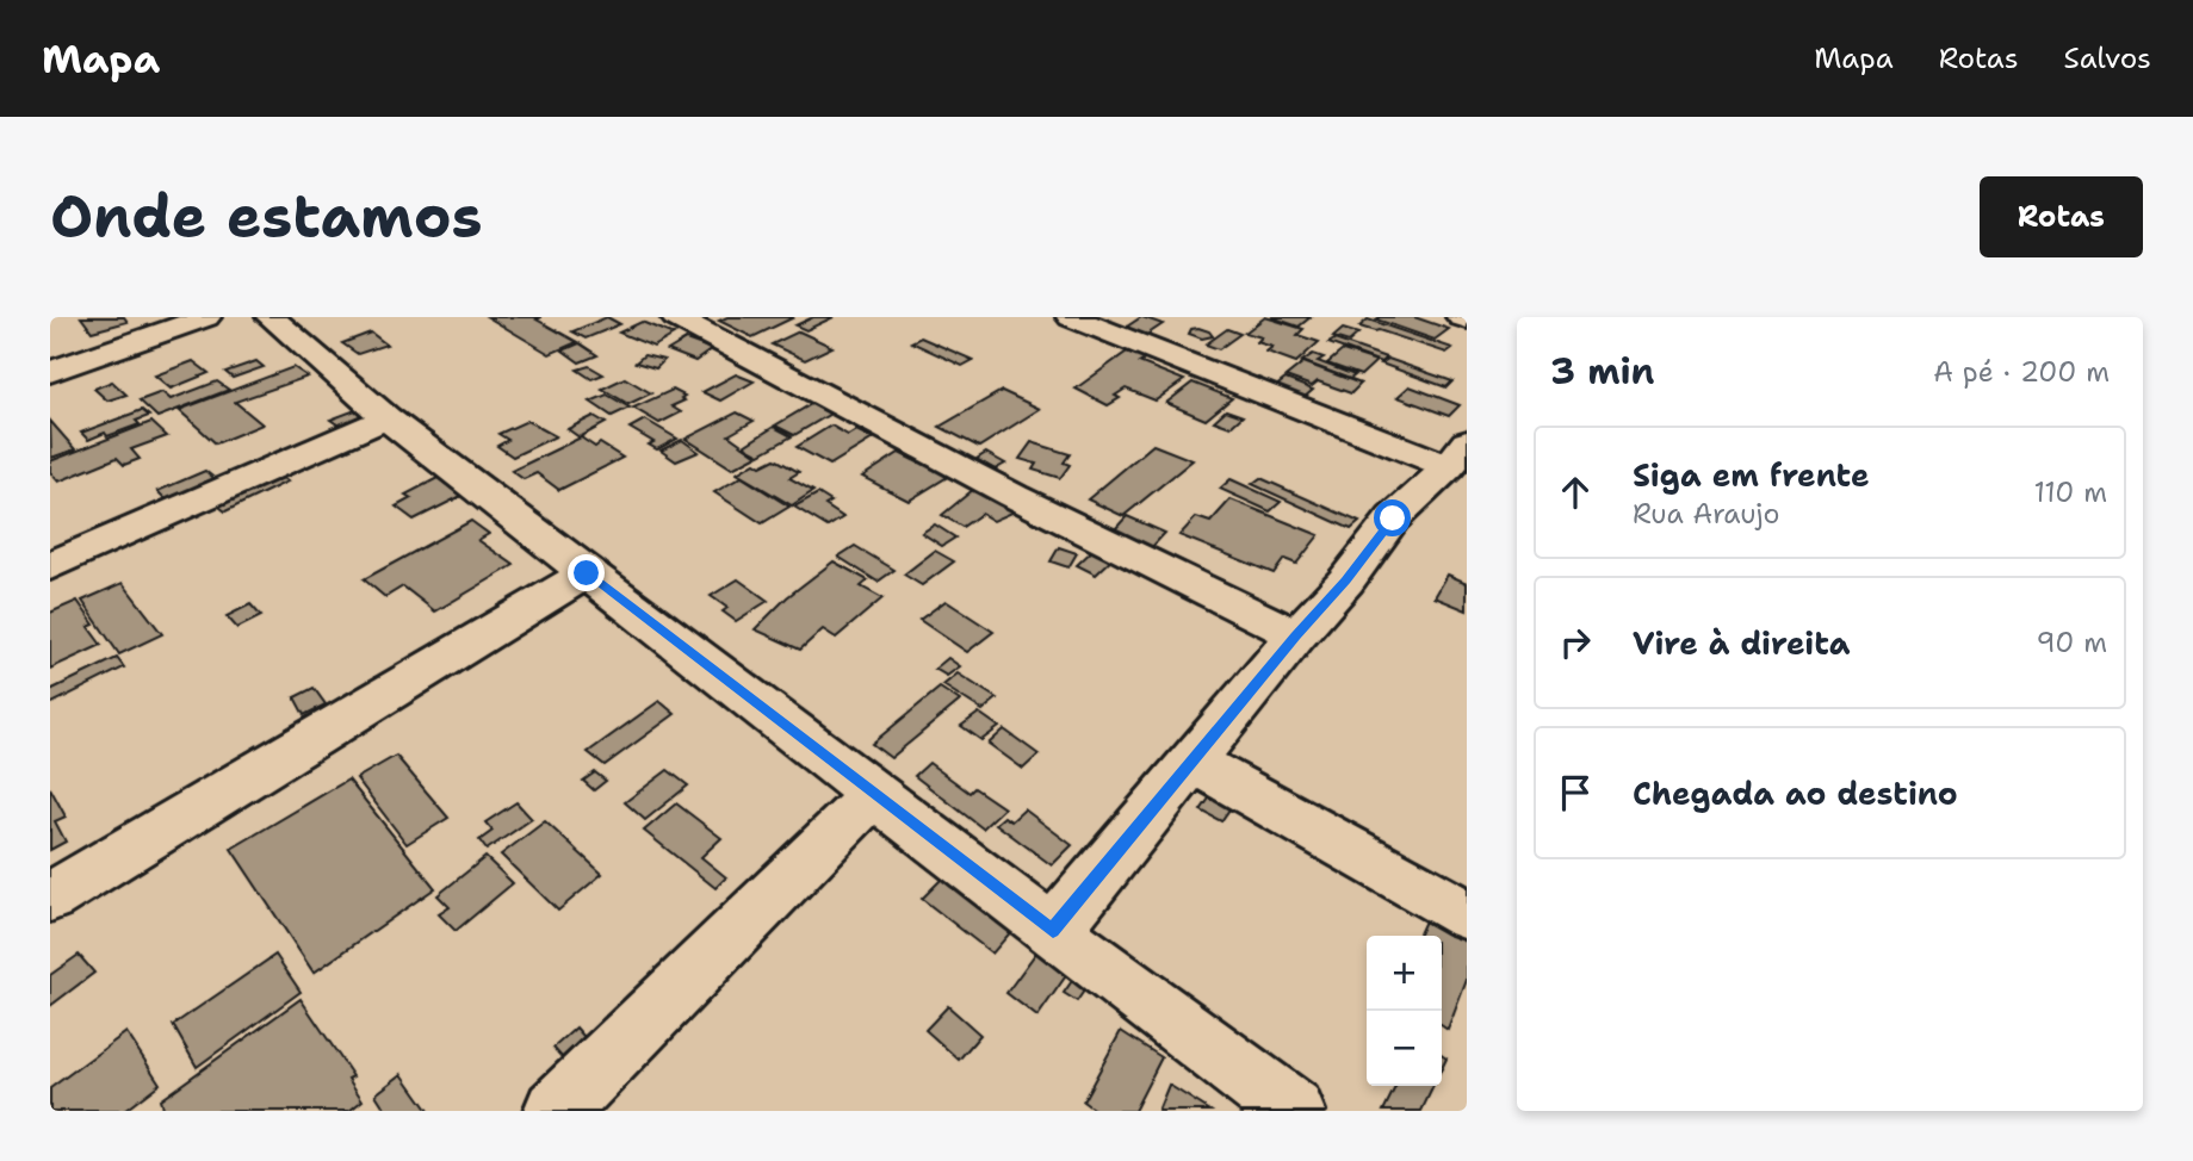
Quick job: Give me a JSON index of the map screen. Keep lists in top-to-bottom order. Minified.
{"page":{"header":"Mapa","nav":["Mapa","Rotas","Salvos"],"buttons":"Rotas","title":"Onde estamos","heading":["3 min","A pé · 200 m"],"list":[["Siga em frente","Rua Araujo","110 m"],["Vire à direita","90 m"],"Chegada ao destino"],"map_buttons":["+","−"]}}
